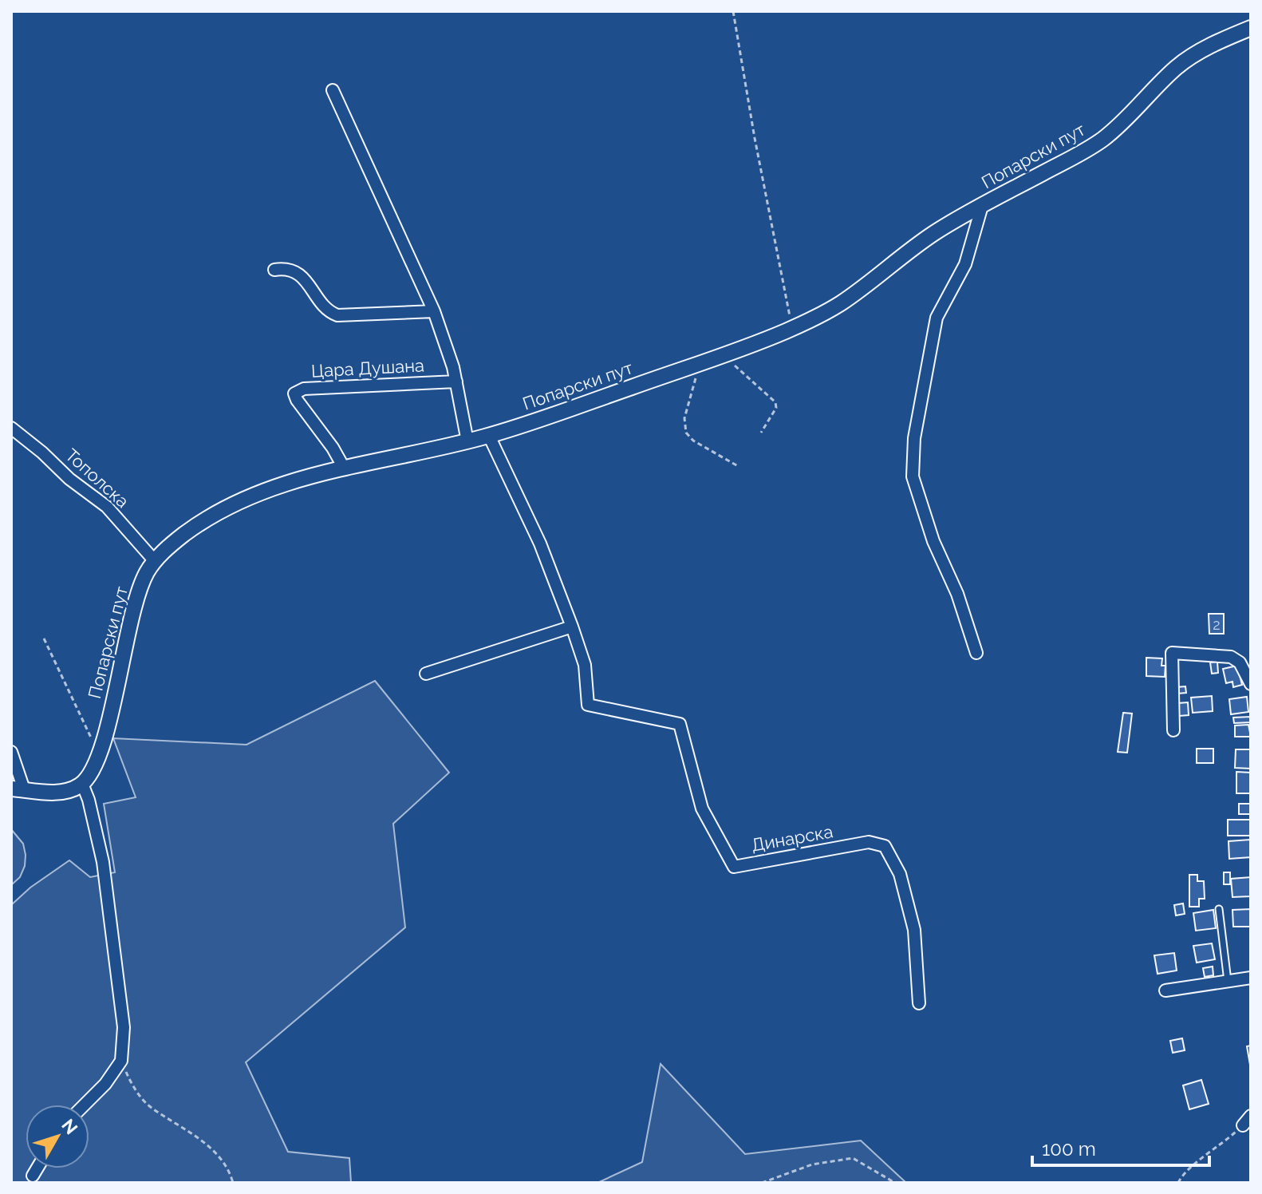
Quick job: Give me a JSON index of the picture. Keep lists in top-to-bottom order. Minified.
{"streets":{"street":["Попарски пут","Цара Душана","Тополска","Динарска"]},"crossings":[["Попарски пут","Цара Душана"],["Попарски пут","Тополска"],["Попарски пут","Динарска"]],"house_numbers":["2"],"scale_bar":"100 m","north":"top right"}
